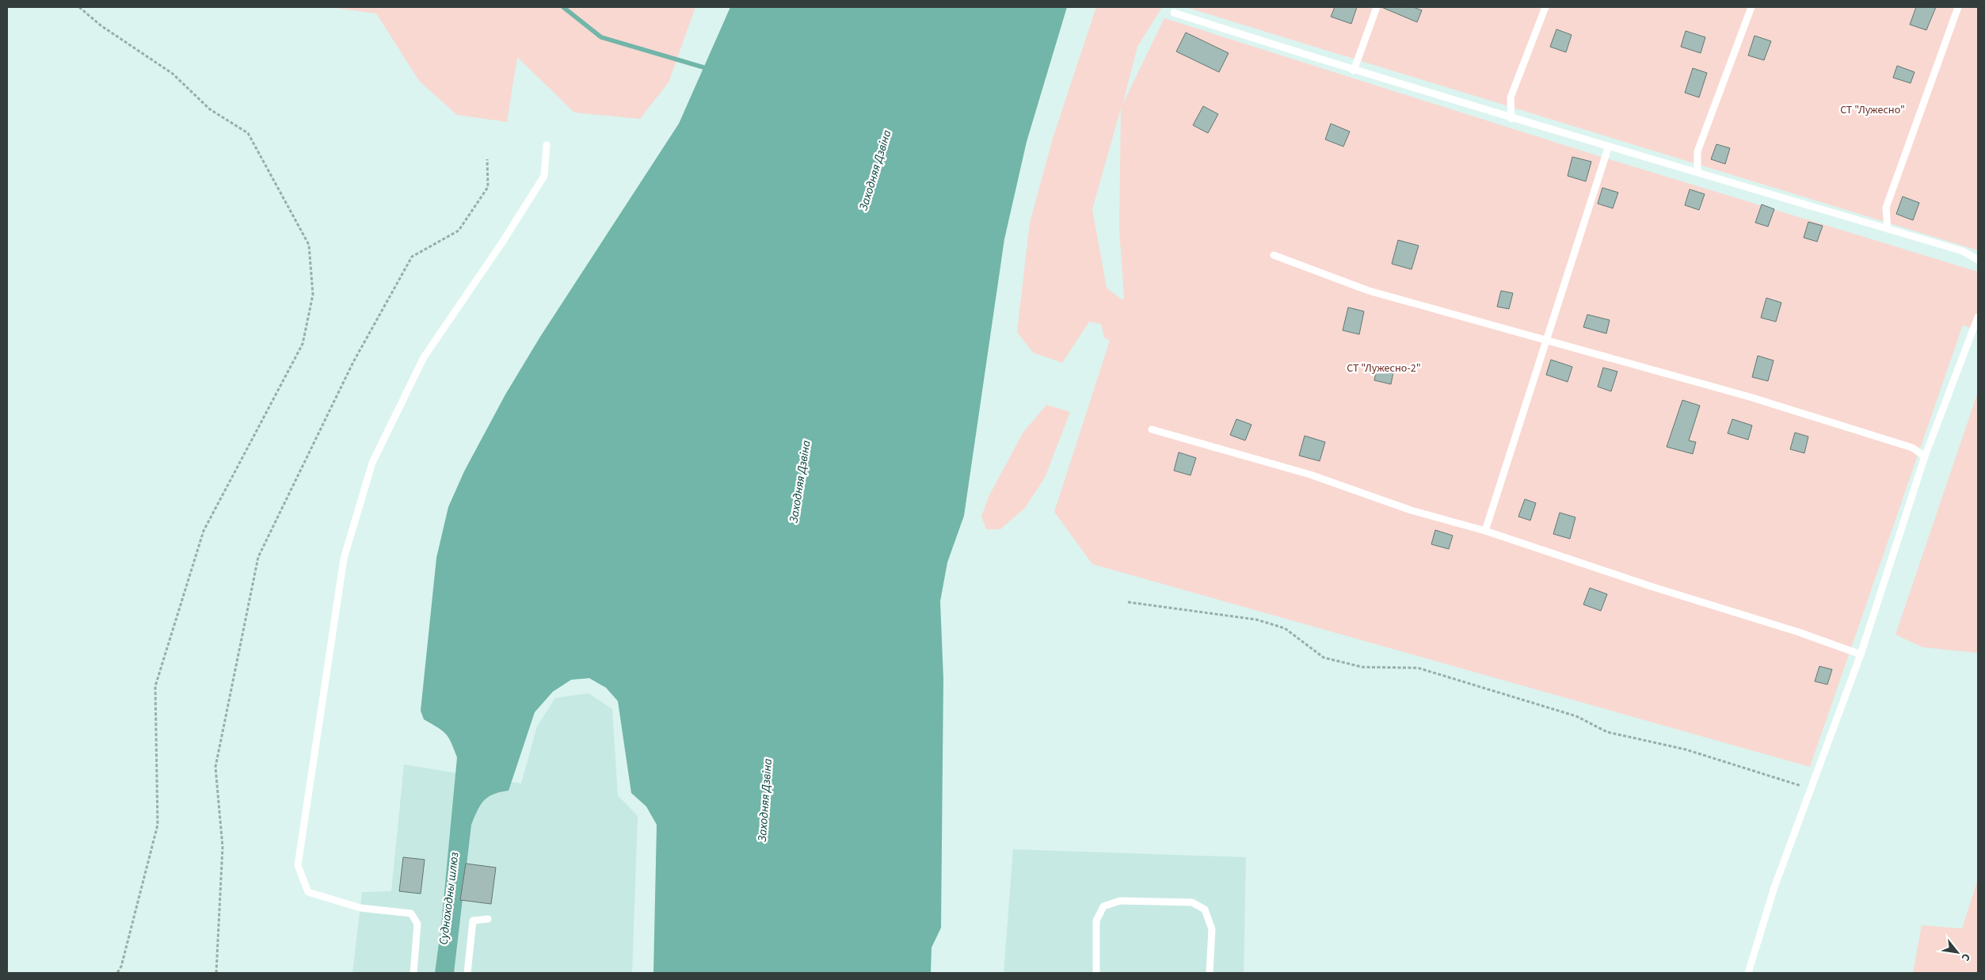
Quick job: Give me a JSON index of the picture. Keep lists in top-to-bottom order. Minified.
{"water":["Заходняя Дзвіна","Суднаходны шлюз"],"parks":["СТ \"Лужесно\"","СТ \"Лужесно-2\""],"north":"bottom right"}
